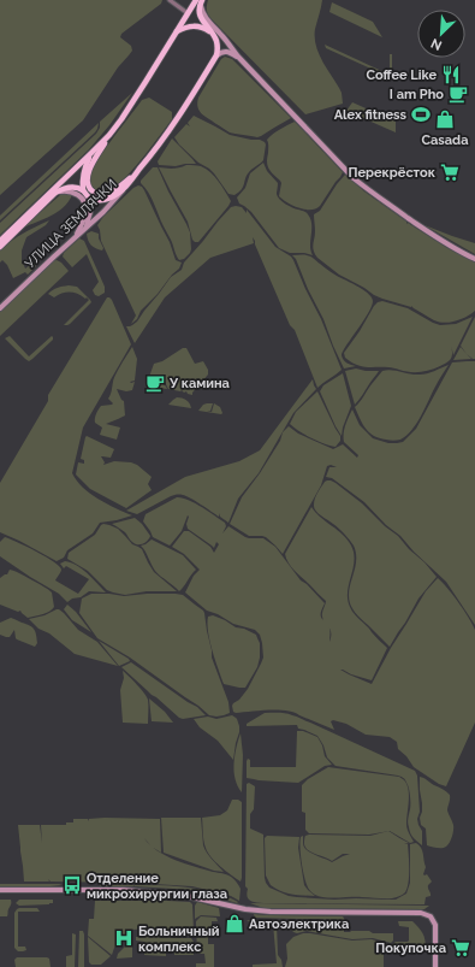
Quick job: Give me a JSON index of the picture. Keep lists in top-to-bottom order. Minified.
{"streets":{"highway":["УЛИЦА ЗЕМЛЯЧКИ"]},"places":{"restaurant":["Coffee Like"],"cafe":["I am Pho","У камина"],"sports":["Alex fitness"],"shop":["Casada","Автоэлектрика"],"supermarket":["Перекрёсток","Покупочка"],"bus stop":["Отделение микрохирургии глаза"],"hospital":["Больничный комплекс"]},"north":"bottom left"}
